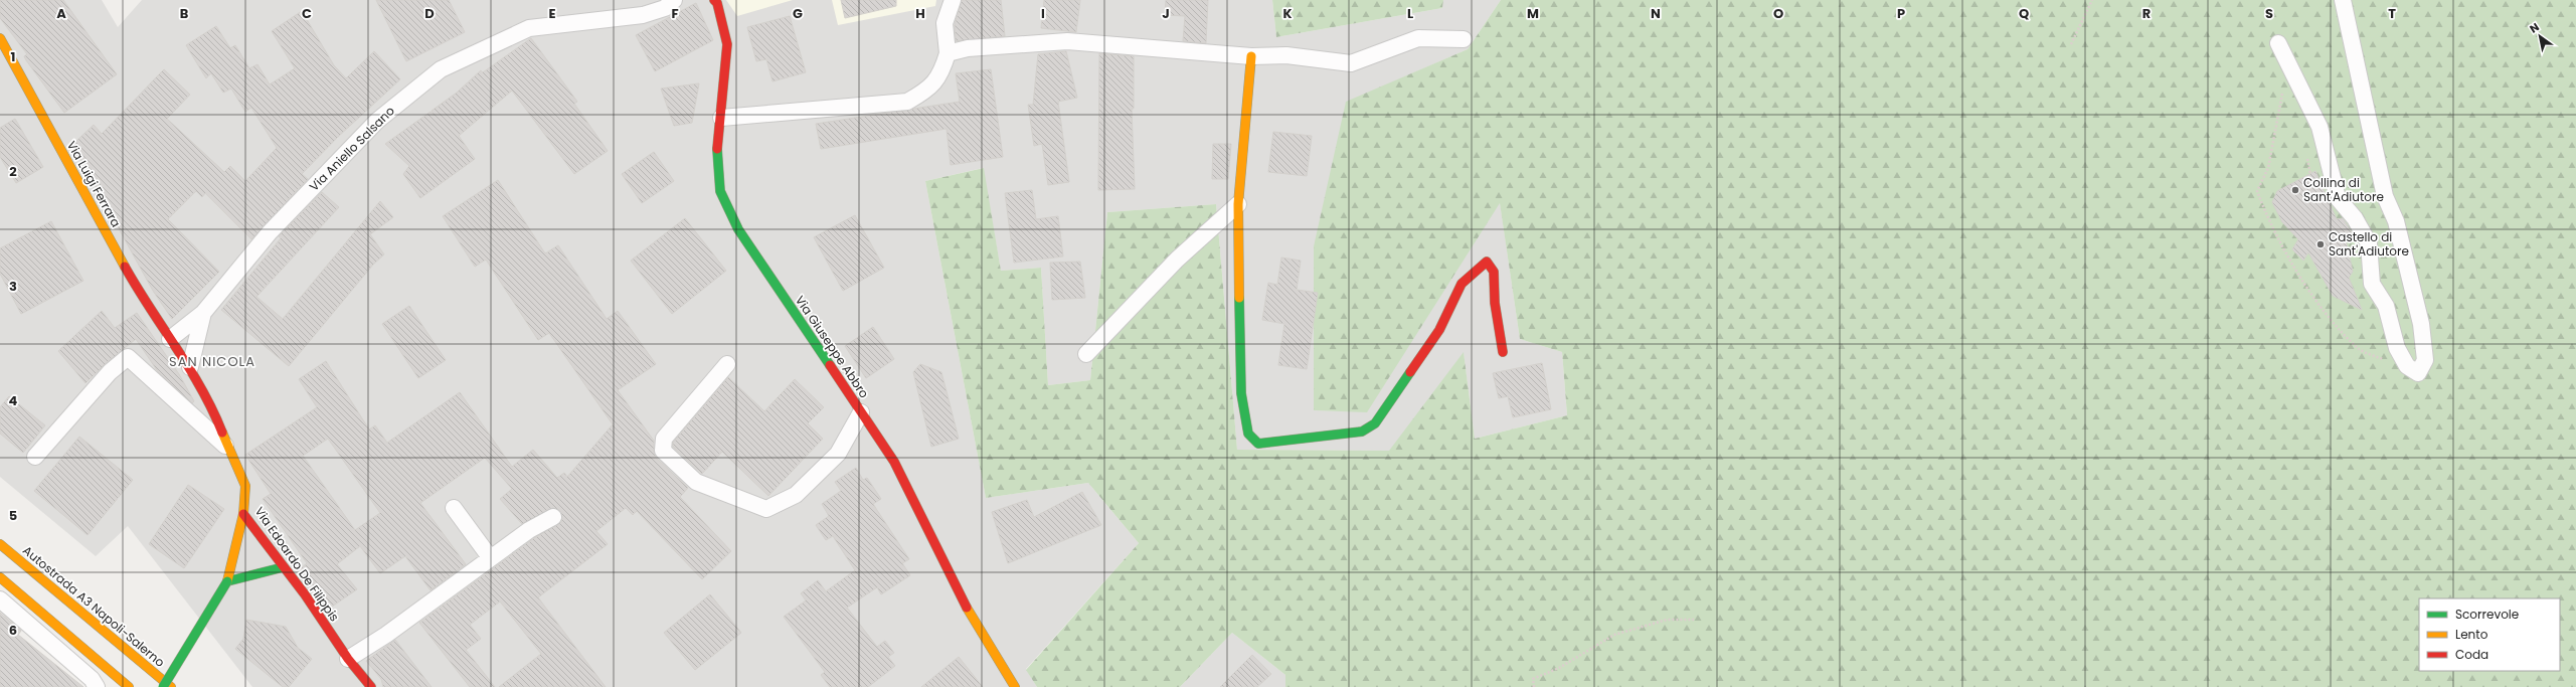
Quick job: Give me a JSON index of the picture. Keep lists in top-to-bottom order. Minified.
{"streets":{"main road":["Via Luigi Ferrara","Via Giuseppe Abbro","Via Edoardo De Filippis","Autostrada A3 Napoli-Salerno"],"street":["Via Aniello Salsano"]},"crossings":[["Via Aniello Salsano","Via Luigi Ferrara"],["Via Aniello Salsano","Via Edoardo De Filippis"],["Via Luigi Ferrara","Via Edoardo De Filippis"]],"districts":["SAN NICOLA"],"places":["Collina di Sant'Adiutore","Castello di Sant'Adiutore"],"legend":["Scorrevole","Lento","Coda"],"north":"top left","grid":{"columns":["A","B","C","D","E","F","G","H","I","J","K","L","M","N","O","P","Q","R","S","T"],"rows":["1","2","3","4","5","6"]}}
